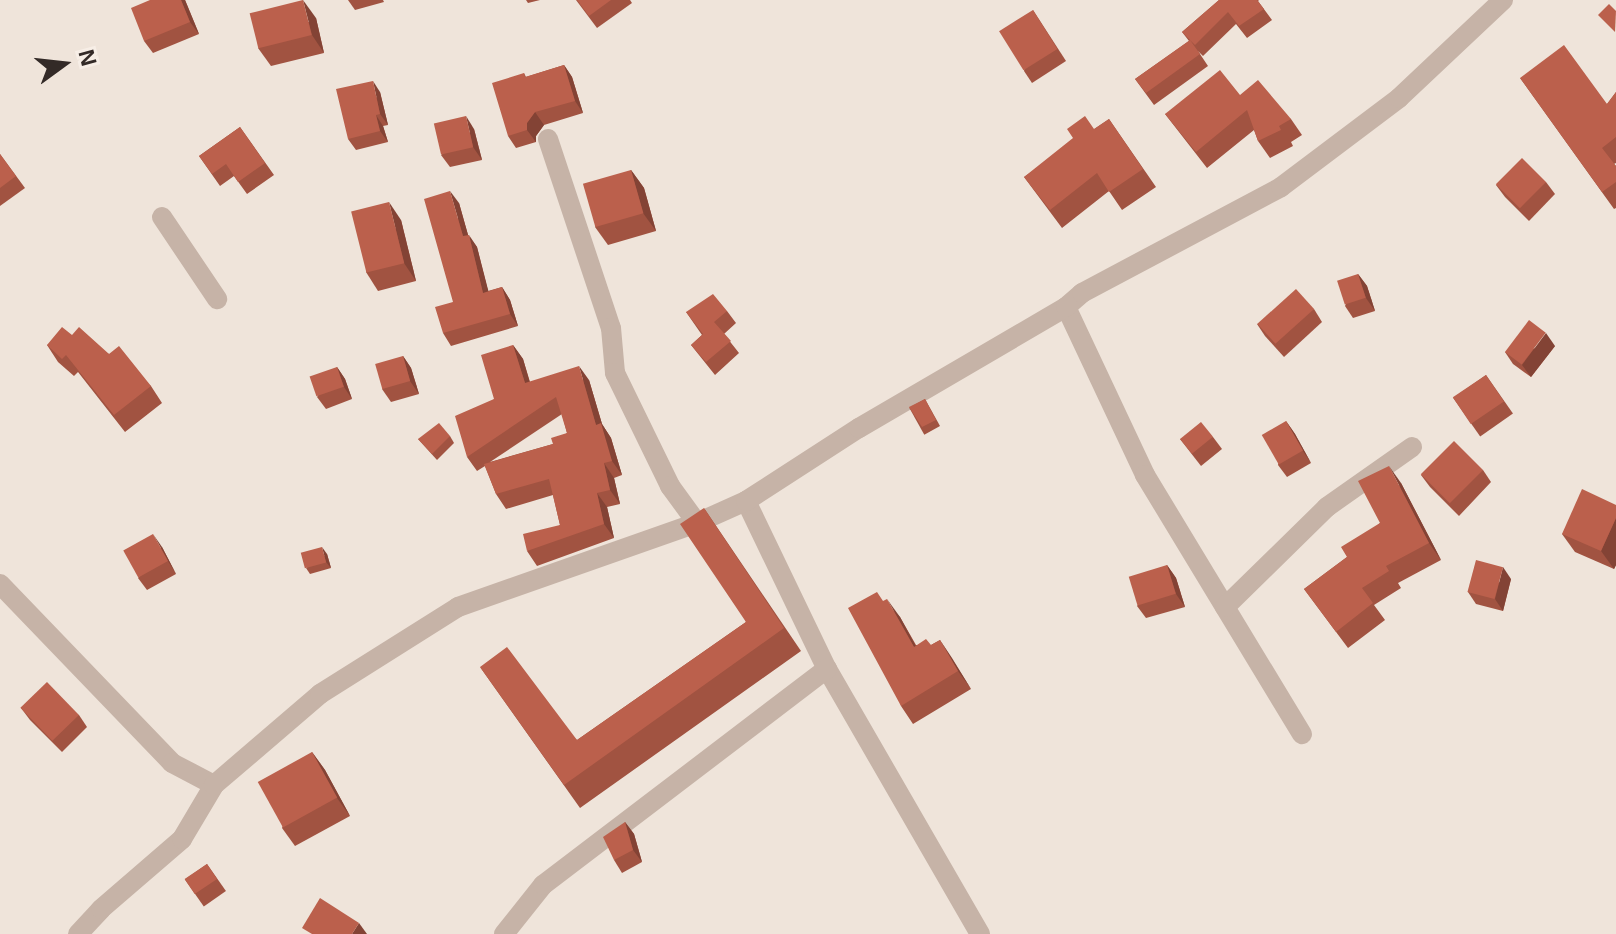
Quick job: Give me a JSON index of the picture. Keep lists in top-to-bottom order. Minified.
{"north":"right"}
